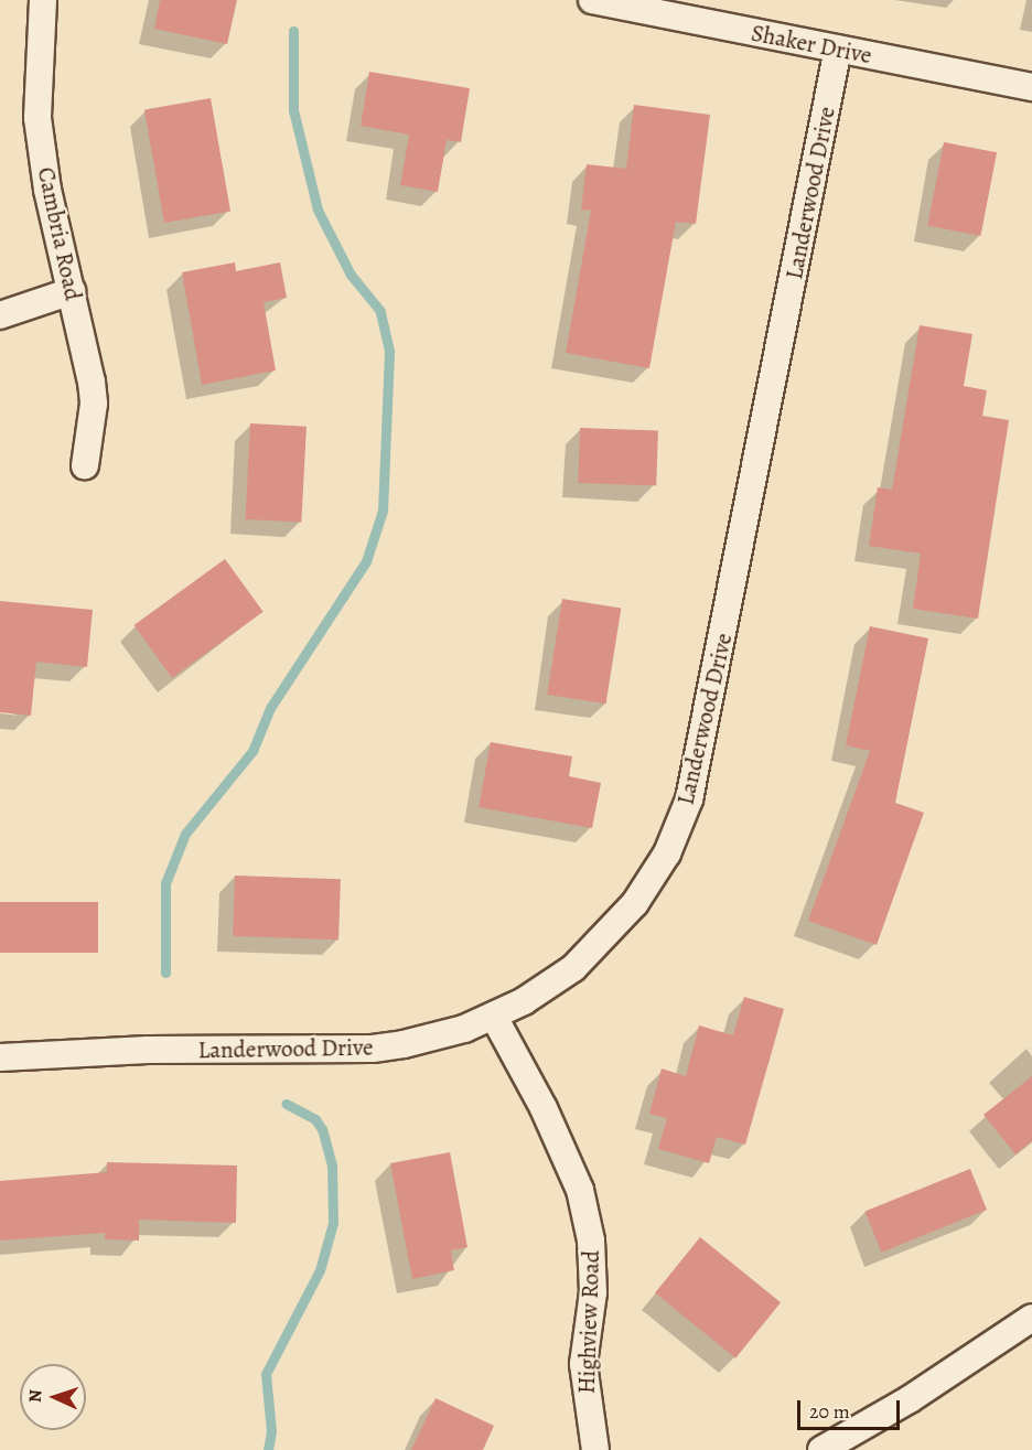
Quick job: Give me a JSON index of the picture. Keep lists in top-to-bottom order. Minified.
{"streets":{"street":["Shaker Drive","Landerwood Drive","Cambria Road","Highview Road"]},"crossings":[["Shaker Drive","Landerwood Drive"],["Landerwood Drive","Highview Road"]],"scale_bar":"20 m","north":"left"}
